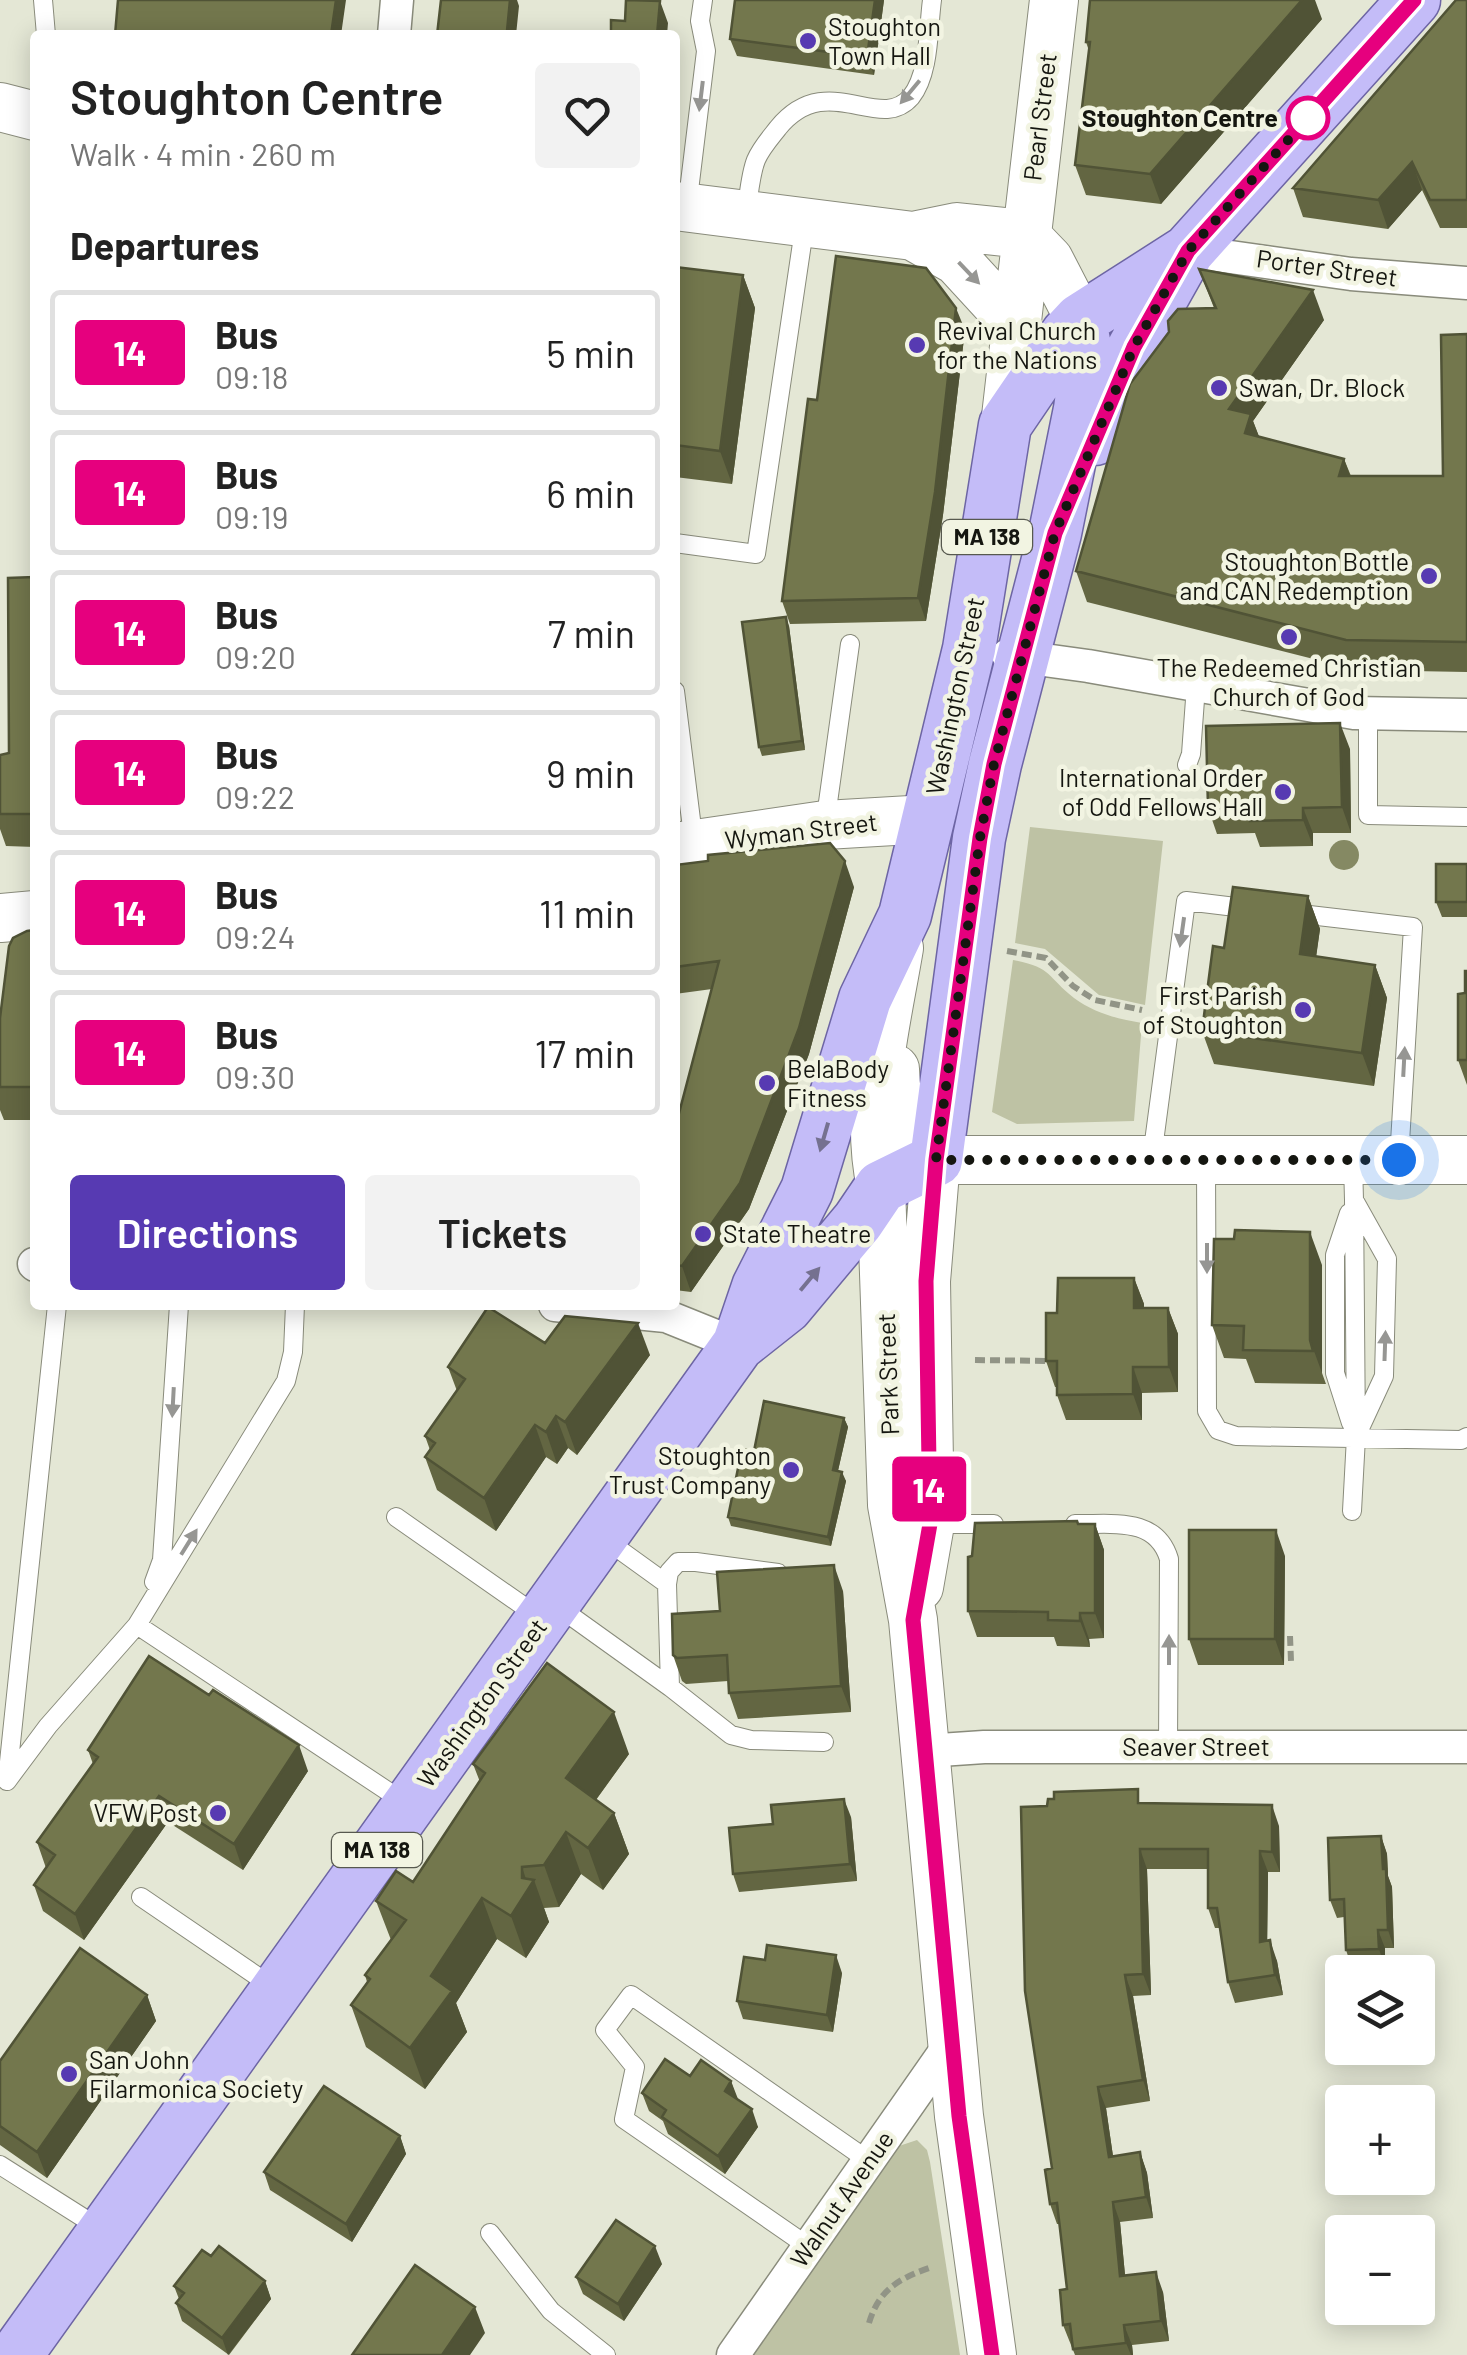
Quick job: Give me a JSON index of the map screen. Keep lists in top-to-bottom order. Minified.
{"streets":{"main road":["Pearl Street","MA 138","Washington Street","Wyman Street","Park Street"],"street":["Porter Street","Seaver Street","Walnut Avenue"]},"crossings":[["Pearl Street","MA 138"],["Pearl Street","Washington Street"],["Porter Street","Washington Street"],["MA 138","Washington Street"],["Washington Street","Wyman Street"],["Washington Street","Park Street"],["Park Street","Seaver Street"],["Park Street","Walnut Avenue"]],"places":["Stoughton Town Hall","Stoughton Centre","Revival Church for the Nations","Swan, Dr. Block","Stoughton Bottle and CAN Redemption","The Redeemed Christian Church of God","International Order of Odd Fellows Hall","First Parish of Stoughton","BelaBody Fitness","State Theatre","Stoughton Trust Company","VFW Post","San John Filarmonica Society"],"lines":["bus line 14"],"page":{"on_map":"14","heading":[["Stoughton Centre","Walk · 4 min · 260 m"],"Departures"],"list":[{"mark":"14","name":"Bus","note":"09:18","value":"5 min"},{"mark":"14","name":"Bus","note":"09:19","value":"6 min"},{"mark":"14","name":"Bus","note":"09:20","value":"7 min"},{"mark":"14","name":"Bus","note":"09:22","value":"9 min"},{"mark":"14","name":"Bus","note":"09:24","value":"11 min"},{"mark":"14","name":"Bus","note":"09:30","value":"17 min"}],"buttons":["Directions","Tickets"],"map_buttons":["+","−"]}}
